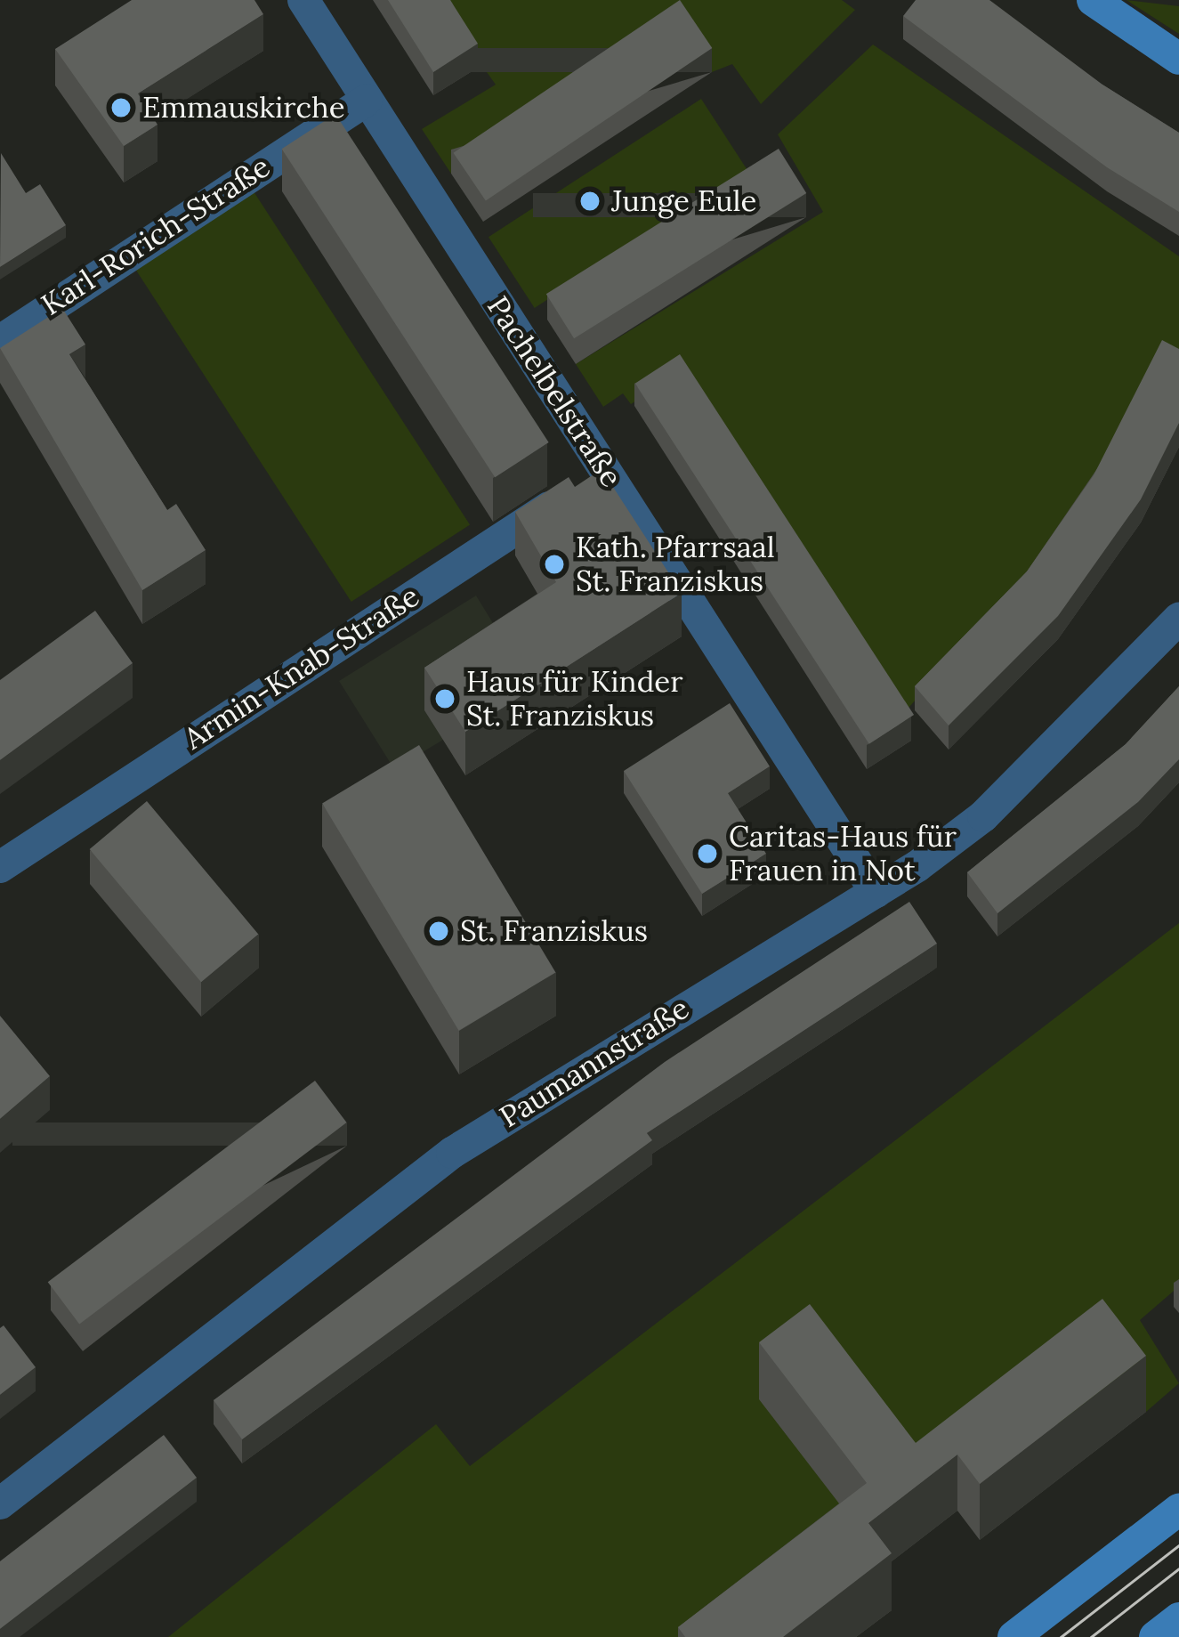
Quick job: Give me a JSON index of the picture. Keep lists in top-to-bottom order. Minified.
{"streets":{"street":["Karl-Rorich-Straße","Pachelbelstraße","Armin-Knab-Straße","Paumannstraße"]},"crossings":[["Karl-Rorich-Straße","Pachelbelstraße"],["Pachelbelstraße","Armin-Knab-Straße"],["Pachelbelstraße","Paumannstraße"]],"places":["Emmauskirche","Junge Eule","Kath. Pfarrsaal St. Franziskus","Haus für Kinder St. Franziskus","Caritas-Haus für Frauen in Not","St. Franziskus"]}
